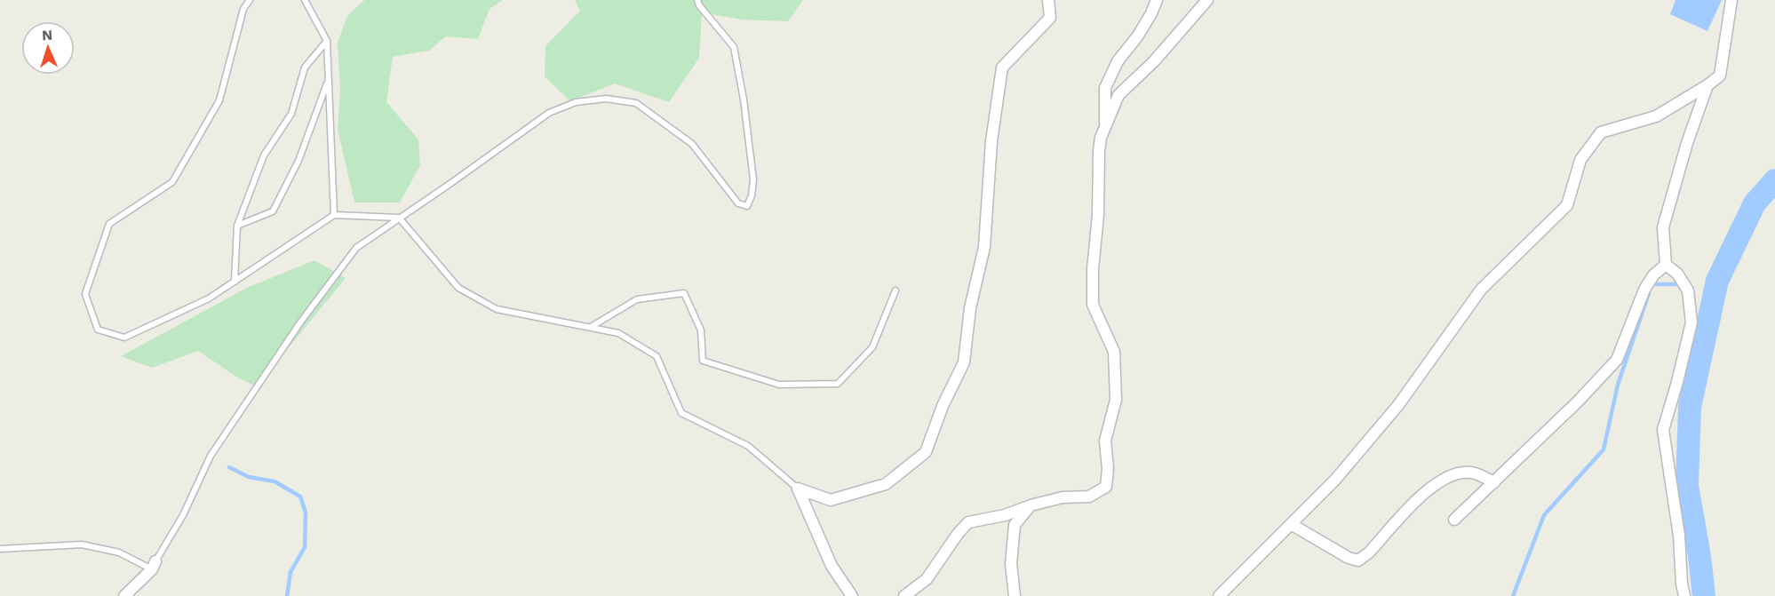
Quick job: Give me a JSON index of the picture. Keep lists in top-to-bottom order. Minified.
{"north":"top"}
